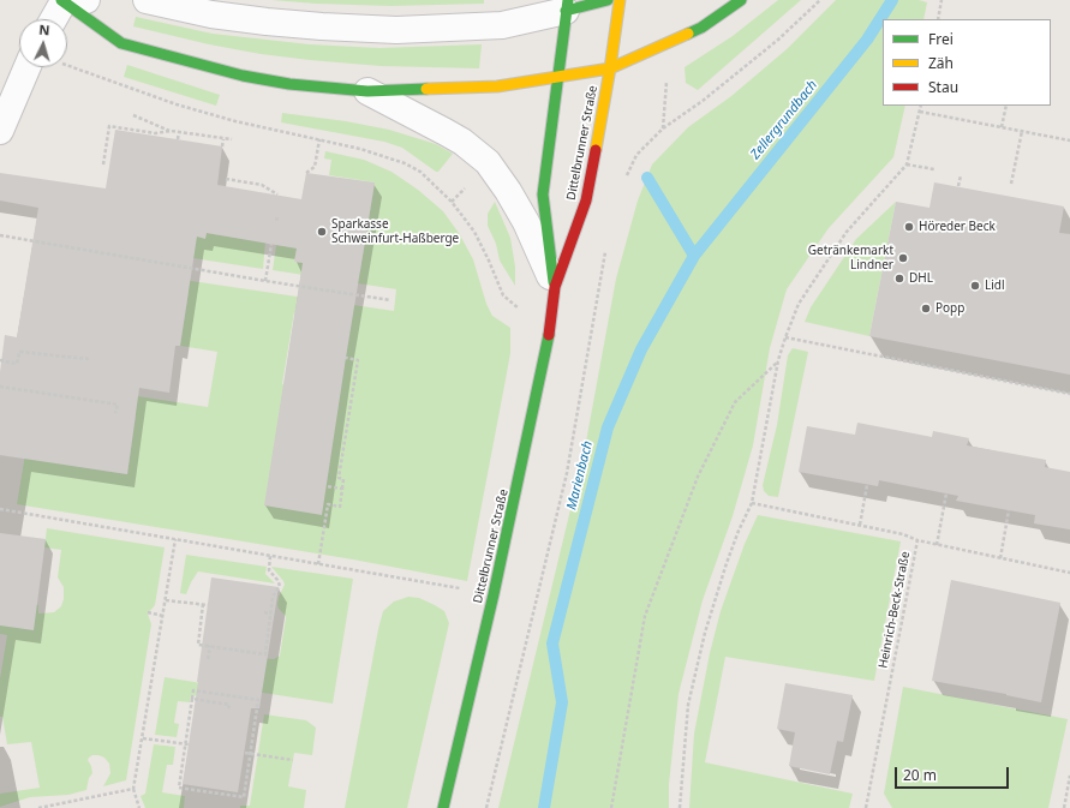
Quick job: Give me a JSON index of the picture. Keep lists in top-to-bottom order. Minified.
{"streets":{"street":["Dittelbrunner Straße"],"path":["Heinrich-Beck-Straße"]},"water":["Zellergrundbach","Marienbach"],"places":["Höreder Beck","Sparkasse Schweinfurt-Haßberge","Getränkemarkt Lindner","DHL","Lidl","Popp"],"legend":["Frei","Zäh","Stau"],"scale_bar":"20 m","north":"top"}
